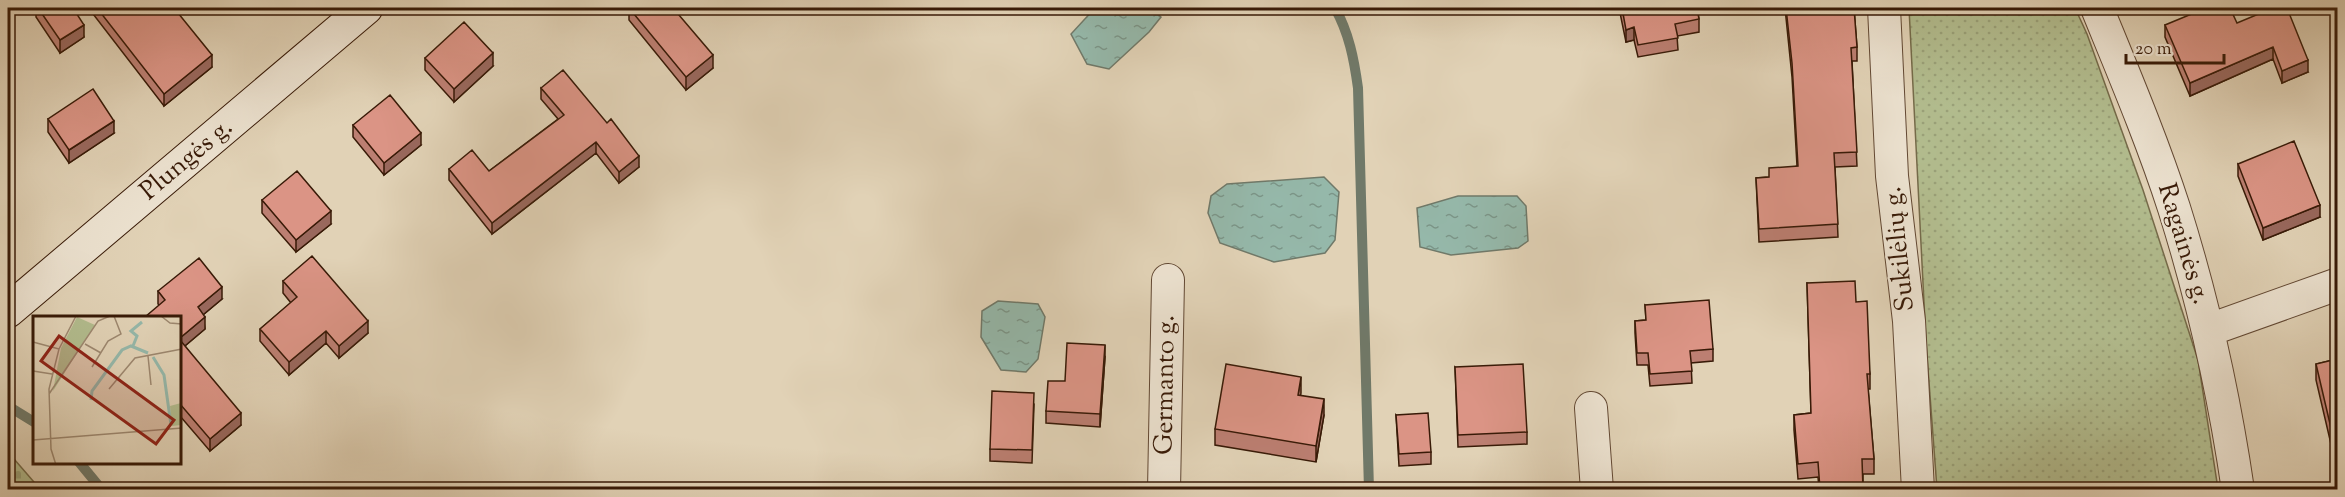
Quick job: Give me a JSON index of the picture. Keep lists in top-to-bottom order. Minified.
{"streets":{"main road":["Plungės g."],"street":["Ragainės g.","Sukilėlių g.","Germanto g."]},"scale_bar":"20 m"}
